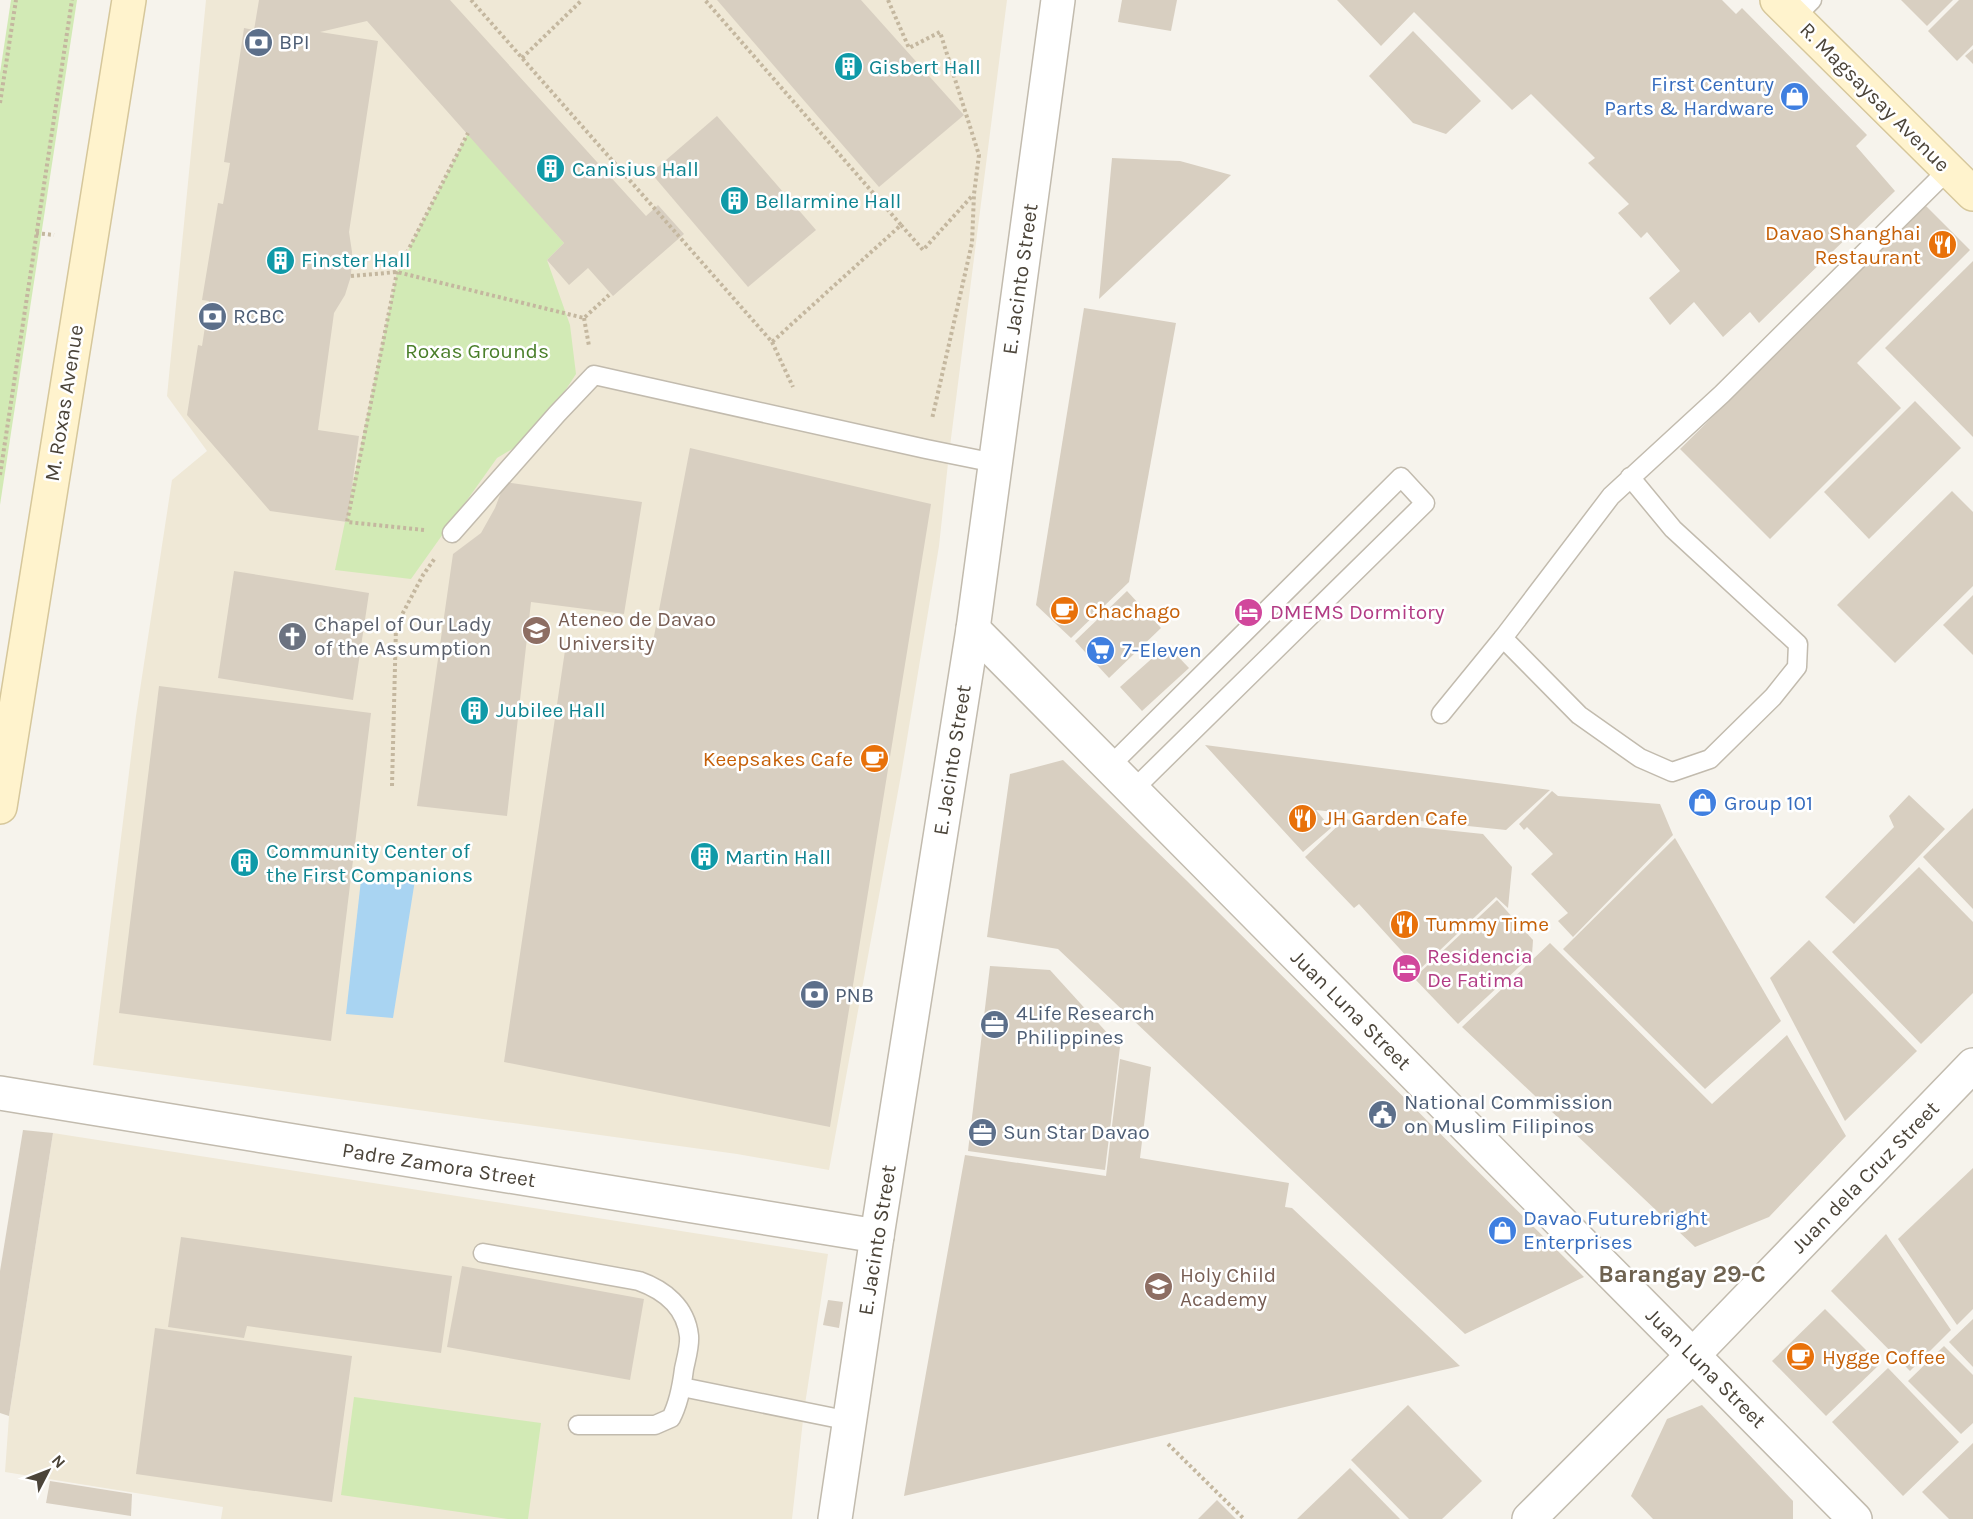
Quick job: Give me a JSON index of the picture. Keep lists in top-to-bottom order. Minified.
{"streets":{"main road":["R. Magsaysay Avenue","M. Roxas Avenue"],"street":["E. Jacinto Street","Juan Luna Street","Padre Zamora Street","Juan dela Cruz Street"]},"crossings":[["E. Jacinto Street","Juan Luna Street"],["E. Jacinto Street","Padre Zamora Street"],["Juan Luna Street","Juan dela Cruz Street"]],"districts":["Barangay 29-C"],"parks":["Roxas Grounds"],"places":{"bank":["BPI","RCBC","PNB"],"building":["Gisbert Hall","Canisius Hall","Bellarmine Hall","Finster Hall","Jubilee Hall","Martin Hall","Community Center of the First Companions"],"shop":["First Century Parts & Hardware","Group 101","Davao Futurebright Enterprises"],"restaurant":["Davao Shanghai Restaurant","JH Garden Cafe","Tummy Time"],"cafe":["Chachago","Keepsakes Cafe","Hygge Coffee"],"hotel":["DMEMS Dormitory","Residencia De Fatima"],"school or university":["Ateneo de Davao University","Holy Child Academy"],"church":["Chapel of Our Lady of the Assumption"],"supermarket":["7-Eleven"],"office":["4Life Research Philippines","Sun Star Davao"],"public building":["National Commission on Muslim Filipinos"]},"north":"top right"}
